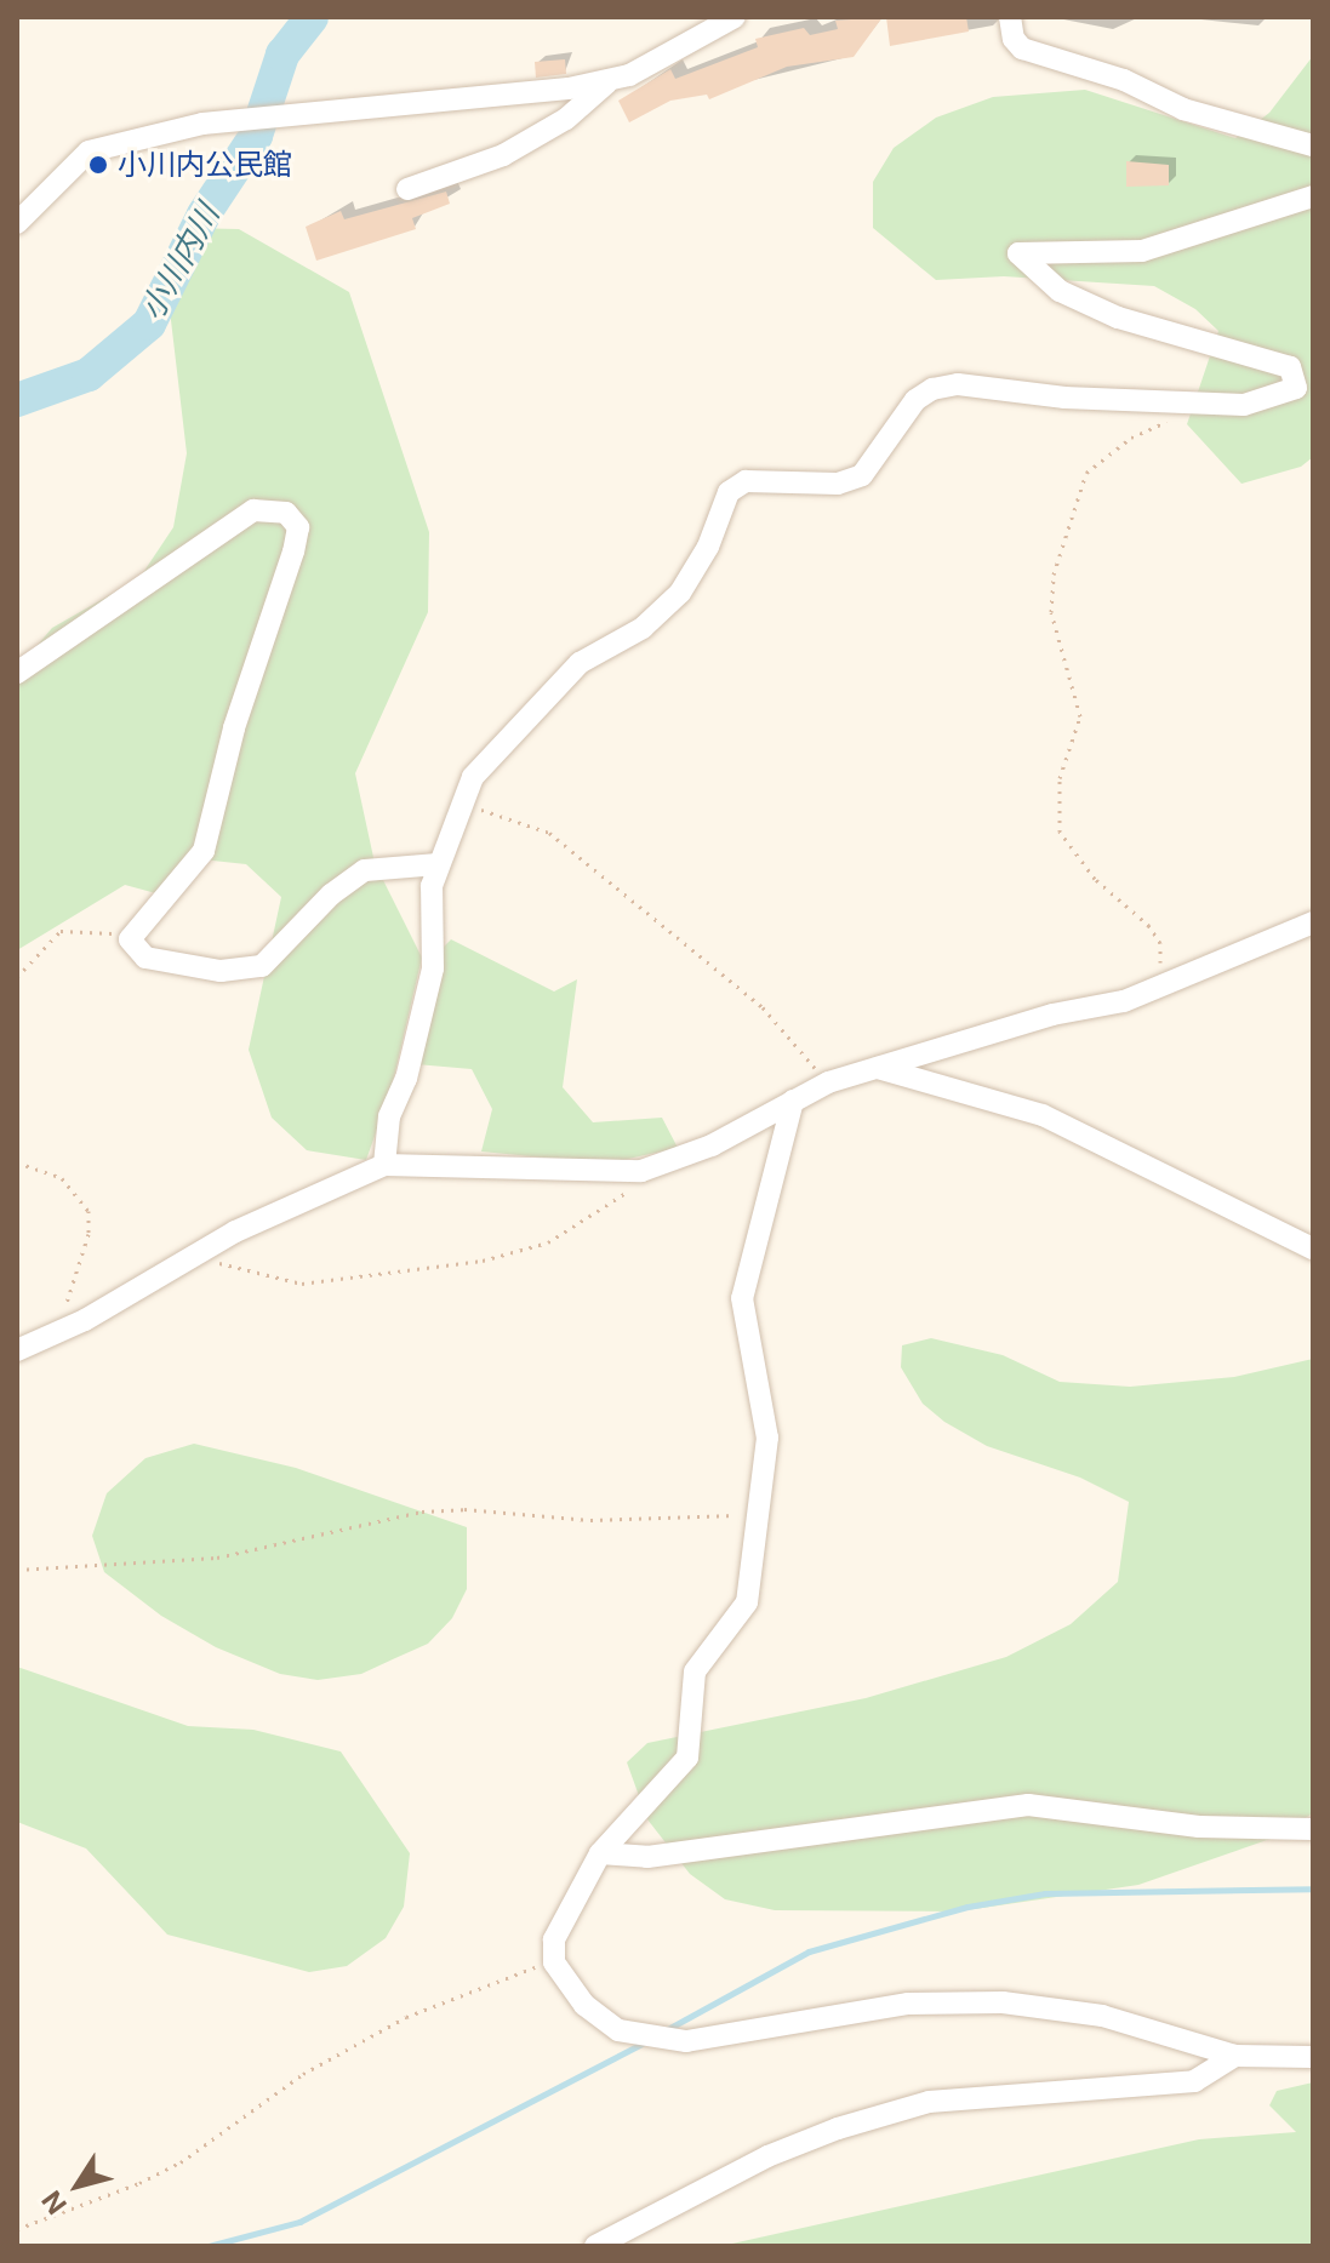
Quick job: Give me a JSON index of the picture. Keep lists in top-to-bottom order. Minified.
{"water":["小川内川"],"places":["小川内公民館"],"north":"bottom left"}
